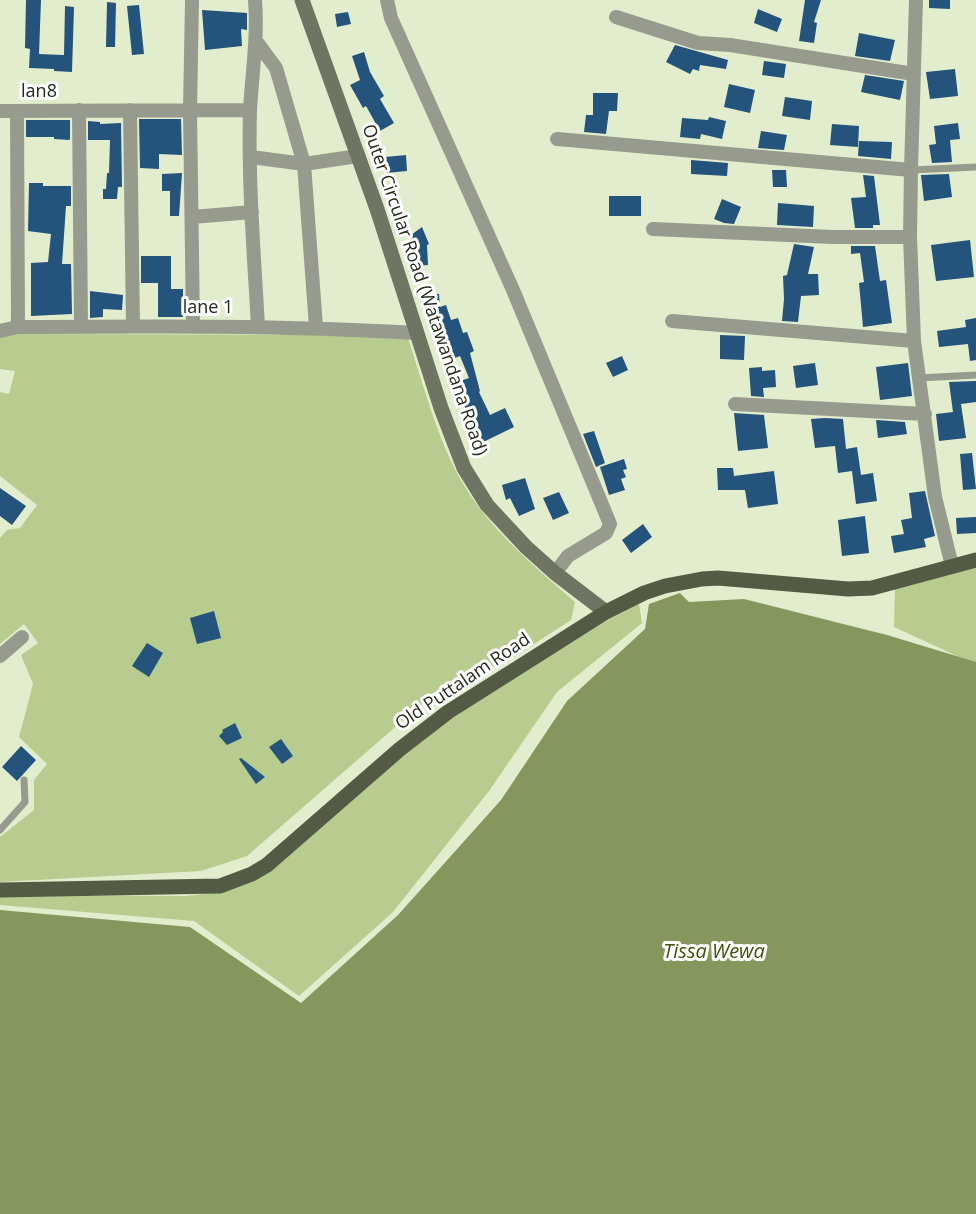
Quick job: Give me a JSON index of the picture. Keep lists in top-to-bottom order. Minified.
{"streets":{"main road":["Outer Circular Road (Watawandana Road)","Old Puttalam Road"],"street":["lan8","lane 1"]},"crossings":[["Outer Circular Road (Watawandana Road)","lane 1"],["Outer Circular Road (Watawandana Road)","Old Puttalam Road"]],"water":["Tissa Wewa"]}
